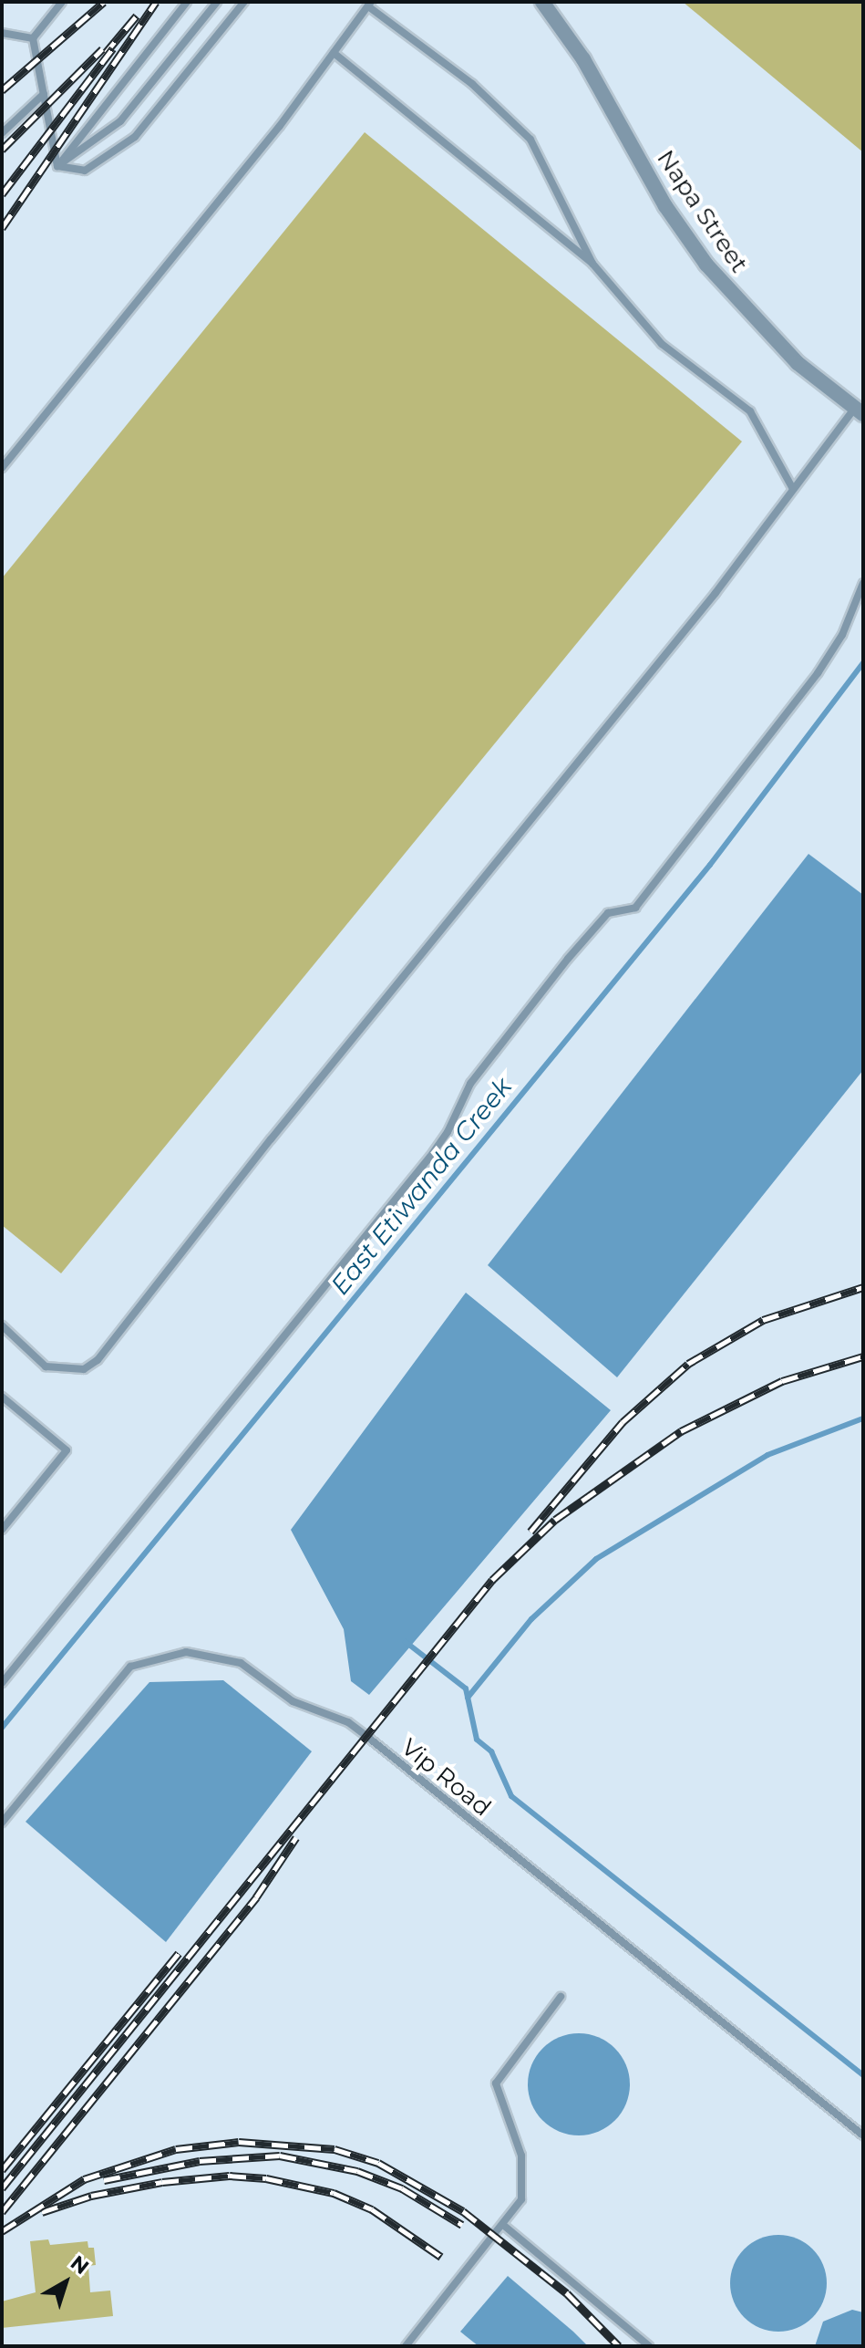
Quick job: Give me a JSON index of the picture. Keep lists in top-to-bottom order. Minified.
{"streets":{"street":["Napa Street"],"lane":["Vip Road"]},"water":["East Etiwanda Creek"],"north":"top right"}
